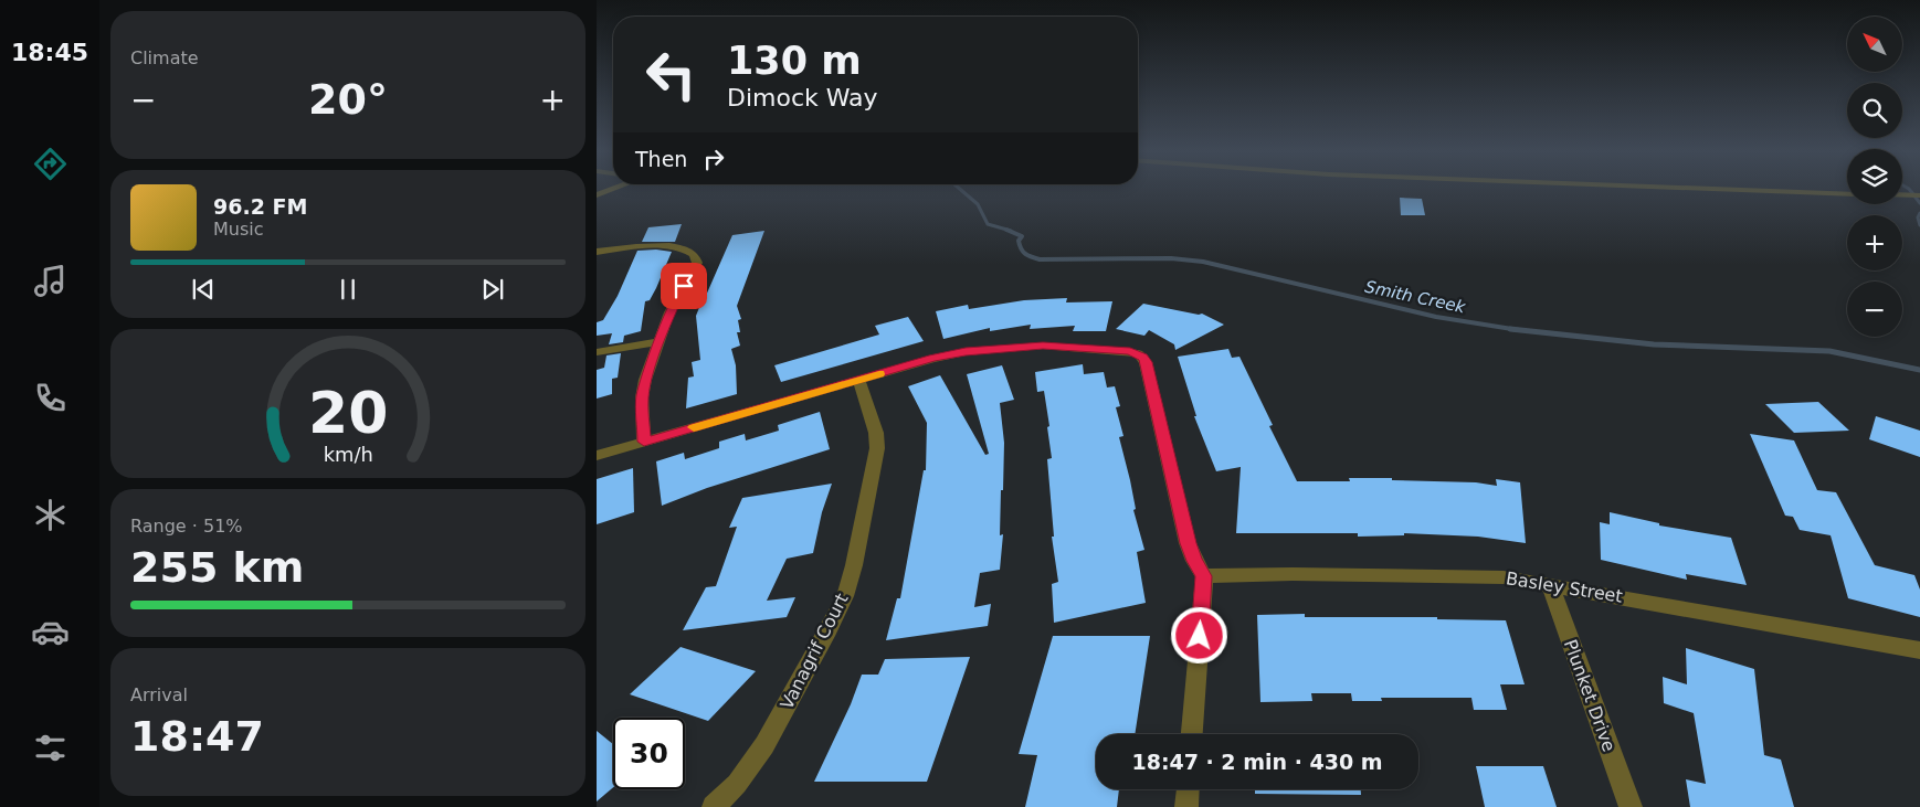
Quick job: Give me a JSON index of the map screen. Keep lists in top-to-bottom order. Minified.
{"streets":{"street":["Basley Street","Vanagrif Court","Plunket Drive"]},"crossings":[["Basley Street","Plunket Drive"]],"water":["Smith Creek"],"north":"top left","page":{"tabs":"18:45","tile":["Climate",["Range · 51%","255 km"],["Arrival","18:47"]],"map_buttons":["+","−"],"turn":["130 m","Dimock Way"],"heat":["−","20°","+"],"then":"Then","song":["96.2 FM","Music"],"limit":"30","trip":"18:47 · 2 min · 430 m","gauge":["20","km/h"]}}
